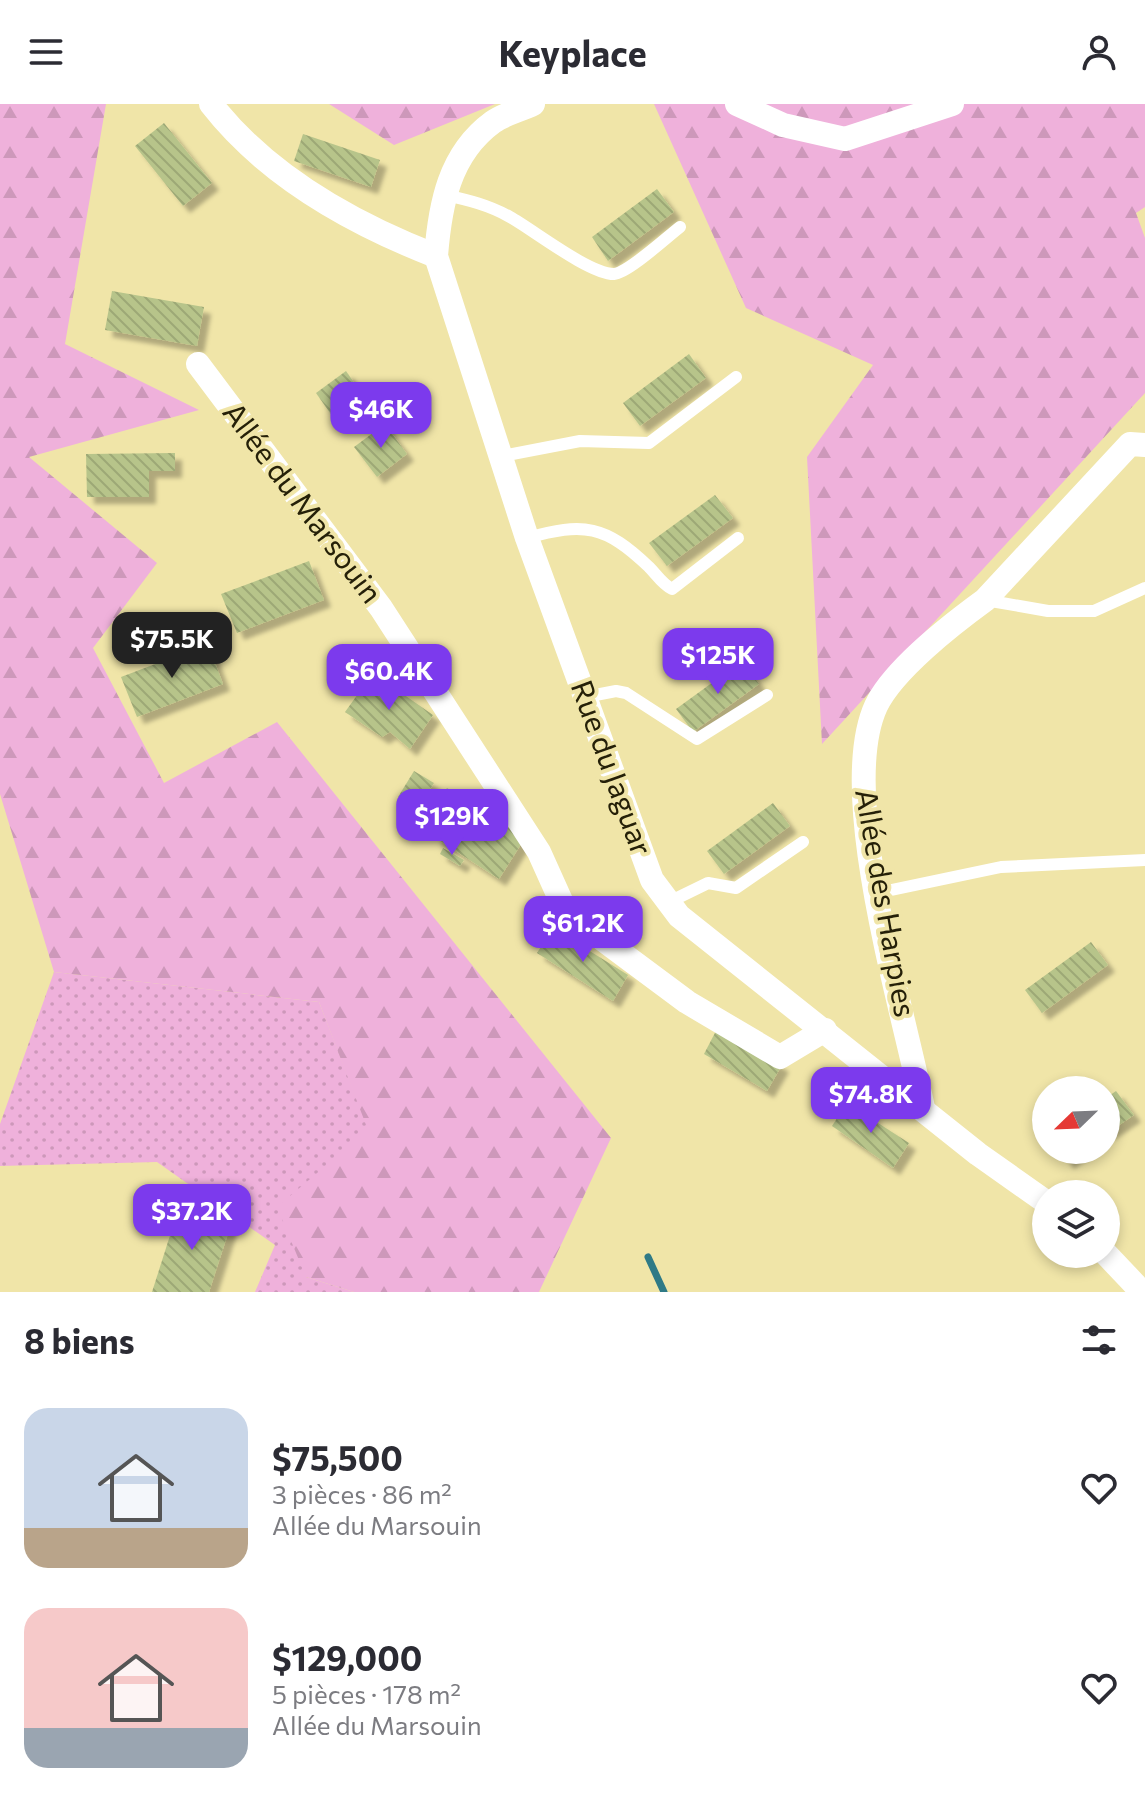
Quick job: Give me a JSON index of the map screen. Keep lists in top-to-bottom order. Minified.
{"streets":{"street":["Allée du Marsouin","Rue du Jaguar","Allée des Harpies"]},"crossings":[["Allée du Marsouin","Rue du Jaguar"],["Rue du Jaguar","Allée des Harpies"]],"north":"bottom left","page":{"header":"Keyplace","price":["$46K","$75.5K","$125K","$60.4K","$129K","$61.2K","$74.8K","$37.2K"],"heading":"8 biens","list":[{"name":"$75,500","note":"3 pièces · 86 m² · Allée du Marsouin"},{"name":"$129,000","note":"5 pièces · 178 m² · Allée du Marsouin"}]}}
